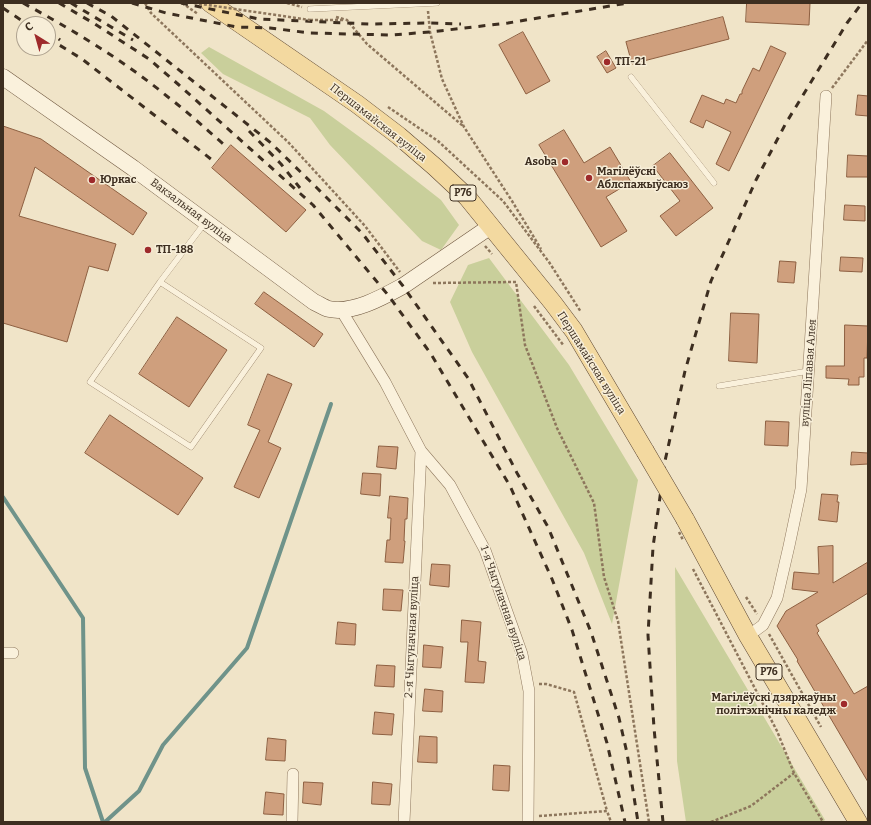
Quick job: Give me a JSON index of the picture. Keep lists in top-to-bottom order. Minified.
{"streets":{"main road":["Першамайская вуліца","Р76","Вакзальная вуліца"],"street":["вуліца Ліпавая Алея","1-я Чыгуначная вуліца","2-я Чыгуначная вуліца"]},"crossings":[["Першамайская вуліца","Вакзальная вуліца"],["Першамайская вуліца","вуліца Ліпавая Алея"],["1-я Чыгуначная вуліца","2-я Чыгуначная вуліца"]],"places":["ТП-21","Asoba","Магілёўскі Аблспажыўсаюз","Юркас","ТП-188","Магілёўскі дзяржаўны політэхнічны каледж"],"north":"top left"}
